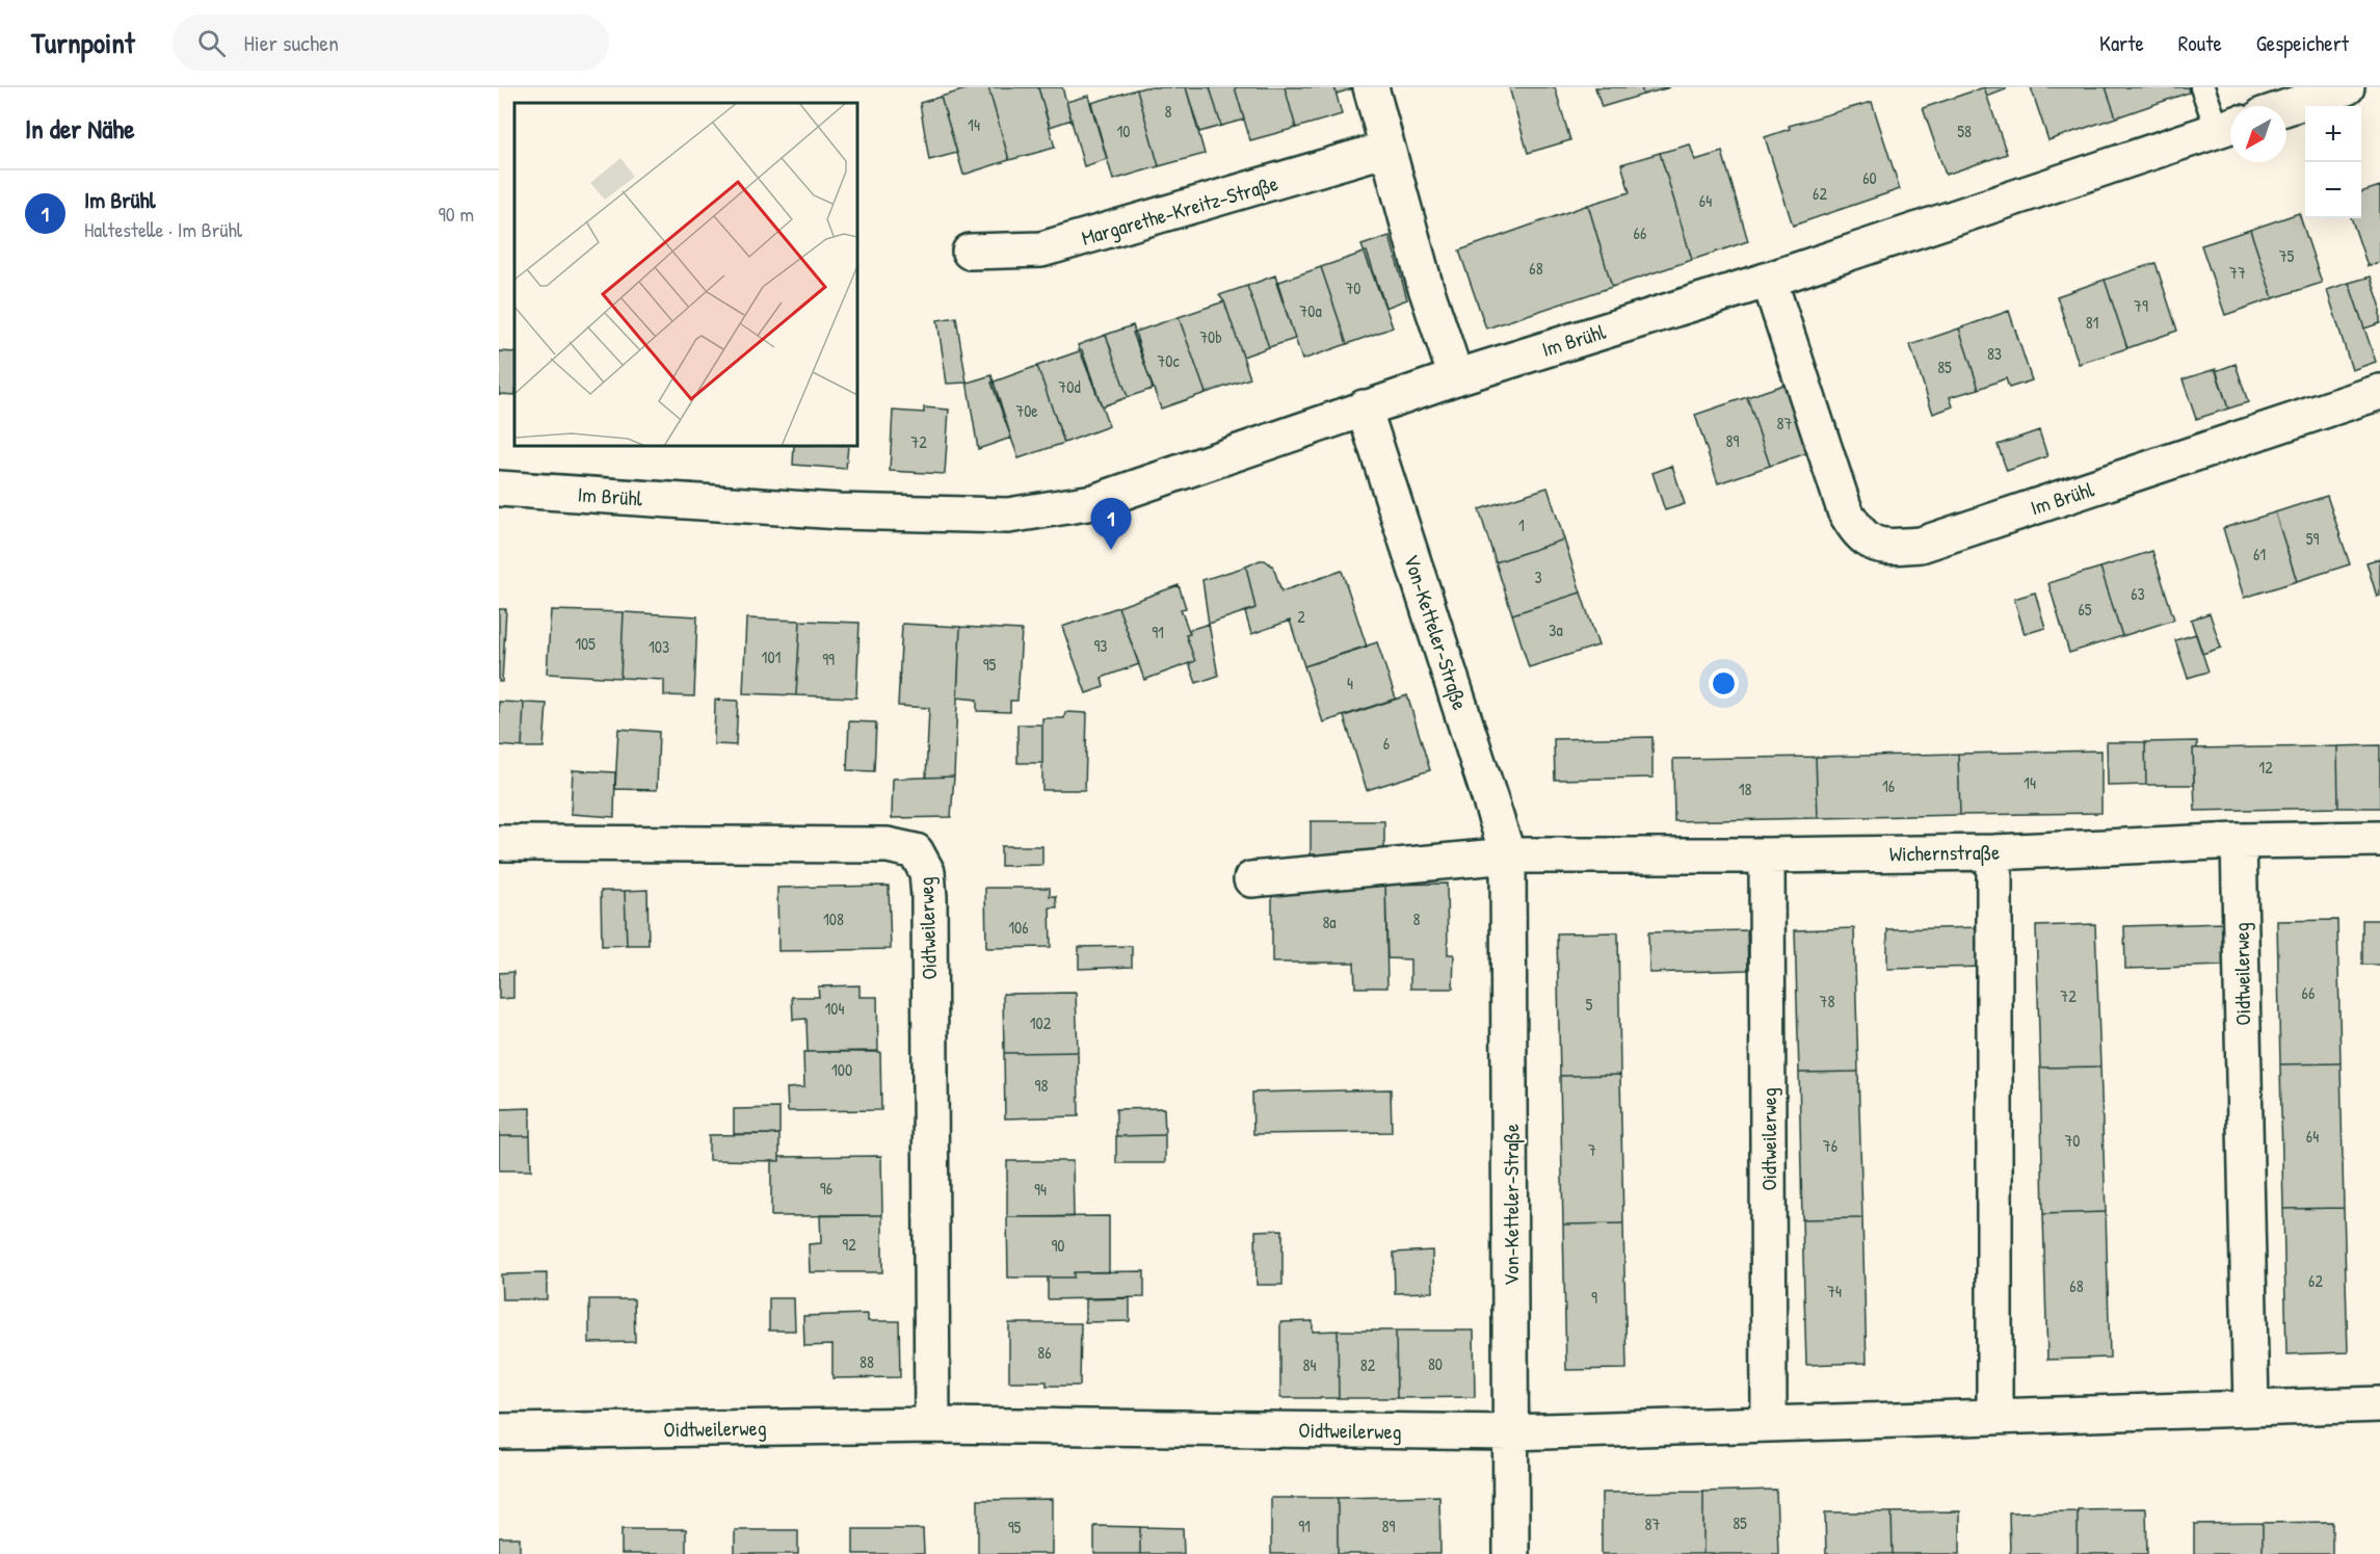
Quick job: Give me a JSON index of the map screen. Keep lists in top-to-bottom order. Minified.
{"streets":{"street":["Margarethe-Kreitz-Straße","Im Brühl","Von-Ketteler-Straße","Wichernstraße","Oidtweilerweg"]},"crossings":[["Im Brühl","Von-Ketteler-Straße"],["Von-Ketteler-Straße","Wichernstraße"],["Von-Ketteler-Straße","Oidtweilerweg"],["Wichernstraße","Oidtweilerweg"]],"house_numbers":["8","14","10","58","60","62","64","66","75","68","77","70","79","70a","81","70b","83","70c","85","70d","70e","87","89","72","1","59","61","3","63","65","2","3a","91","105","93","103","101","99","95","4","6","12","14","16","18","108","8","8a","106","66","72","78","5","104","102","100","98","64","70","76","7","96","94","92","90","62","68","74","9","86","88","80","84","82","85","87","91","89","95"],"north":"bottom left","page":{"header":"Turnpoint","search":"Hier suchen","nav":["Karte","Route","Gespeichert"],"heading":"In der Nähe","map_buttons":["+","−"],"list":[{"mark":"1","name":"Im Brühl","note":"Haltestelle · Im Brühl","value":"90 m"}],"pins":"1"}}
